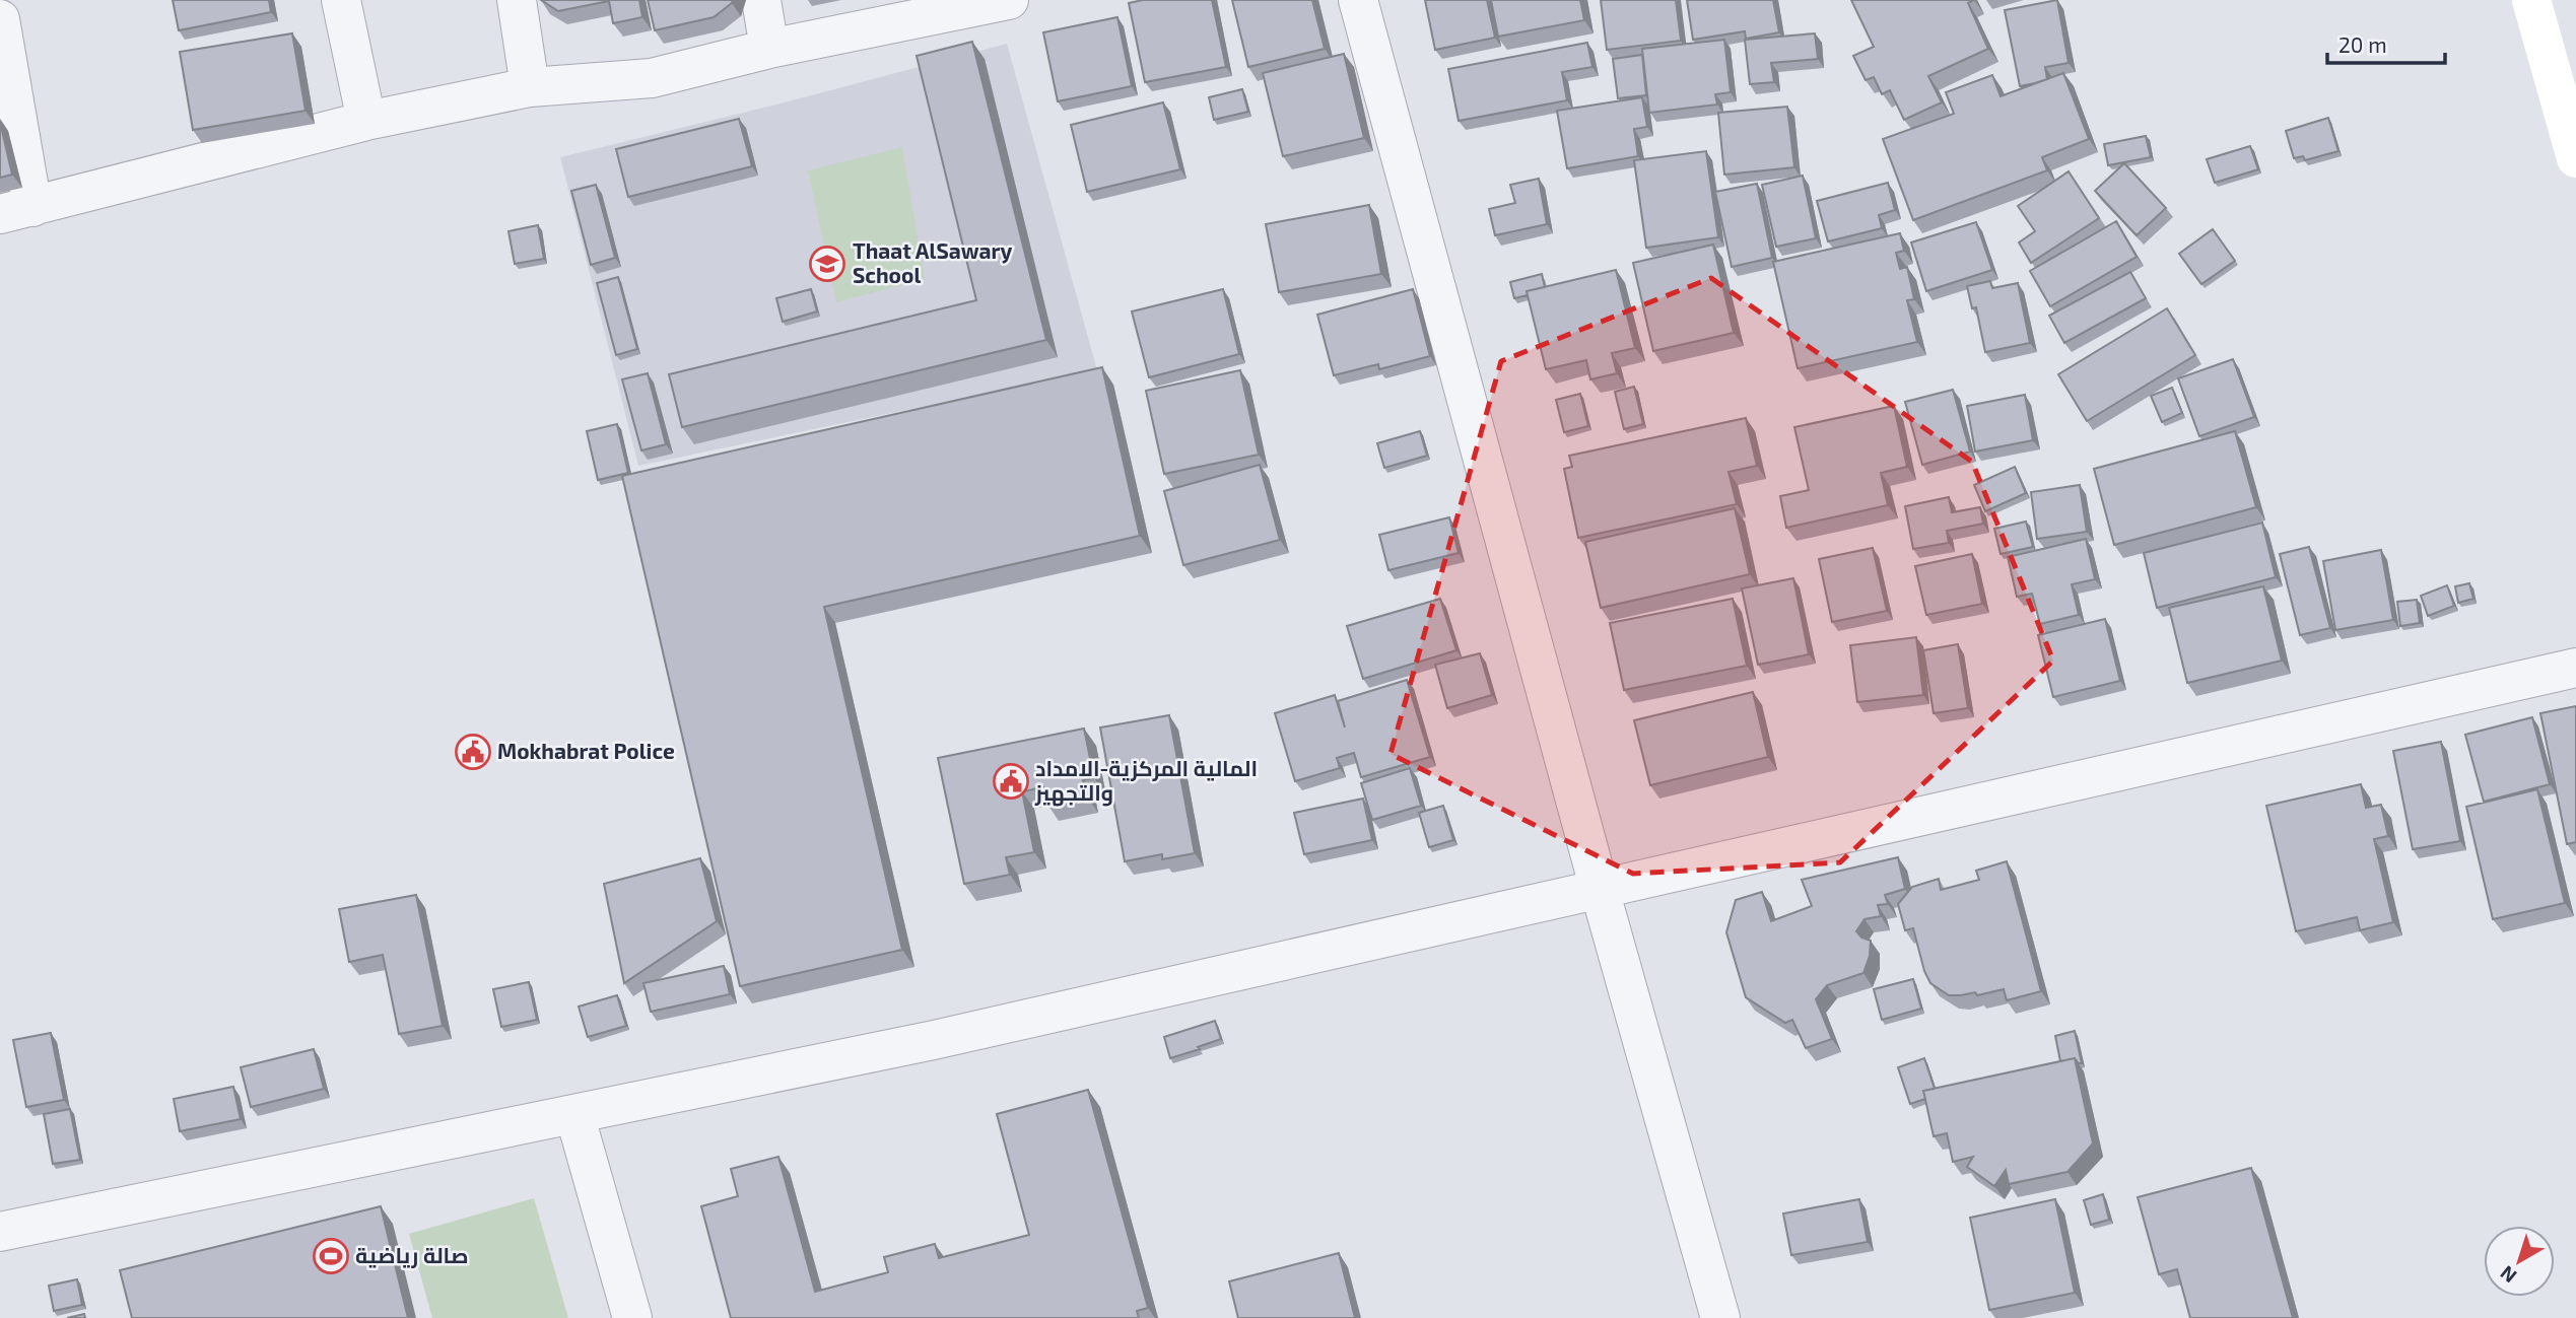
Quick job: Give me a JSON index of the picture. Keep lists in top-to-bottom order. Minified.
{"places":{"school or university":["Thaat AlSawary School"],"public building":["Mokhabrat Police","المالية المركزية-الامداد والتجهيز"],"sports":["صالة رياضية"]},"scale_bar":"20 m","north":"bottom left"}
